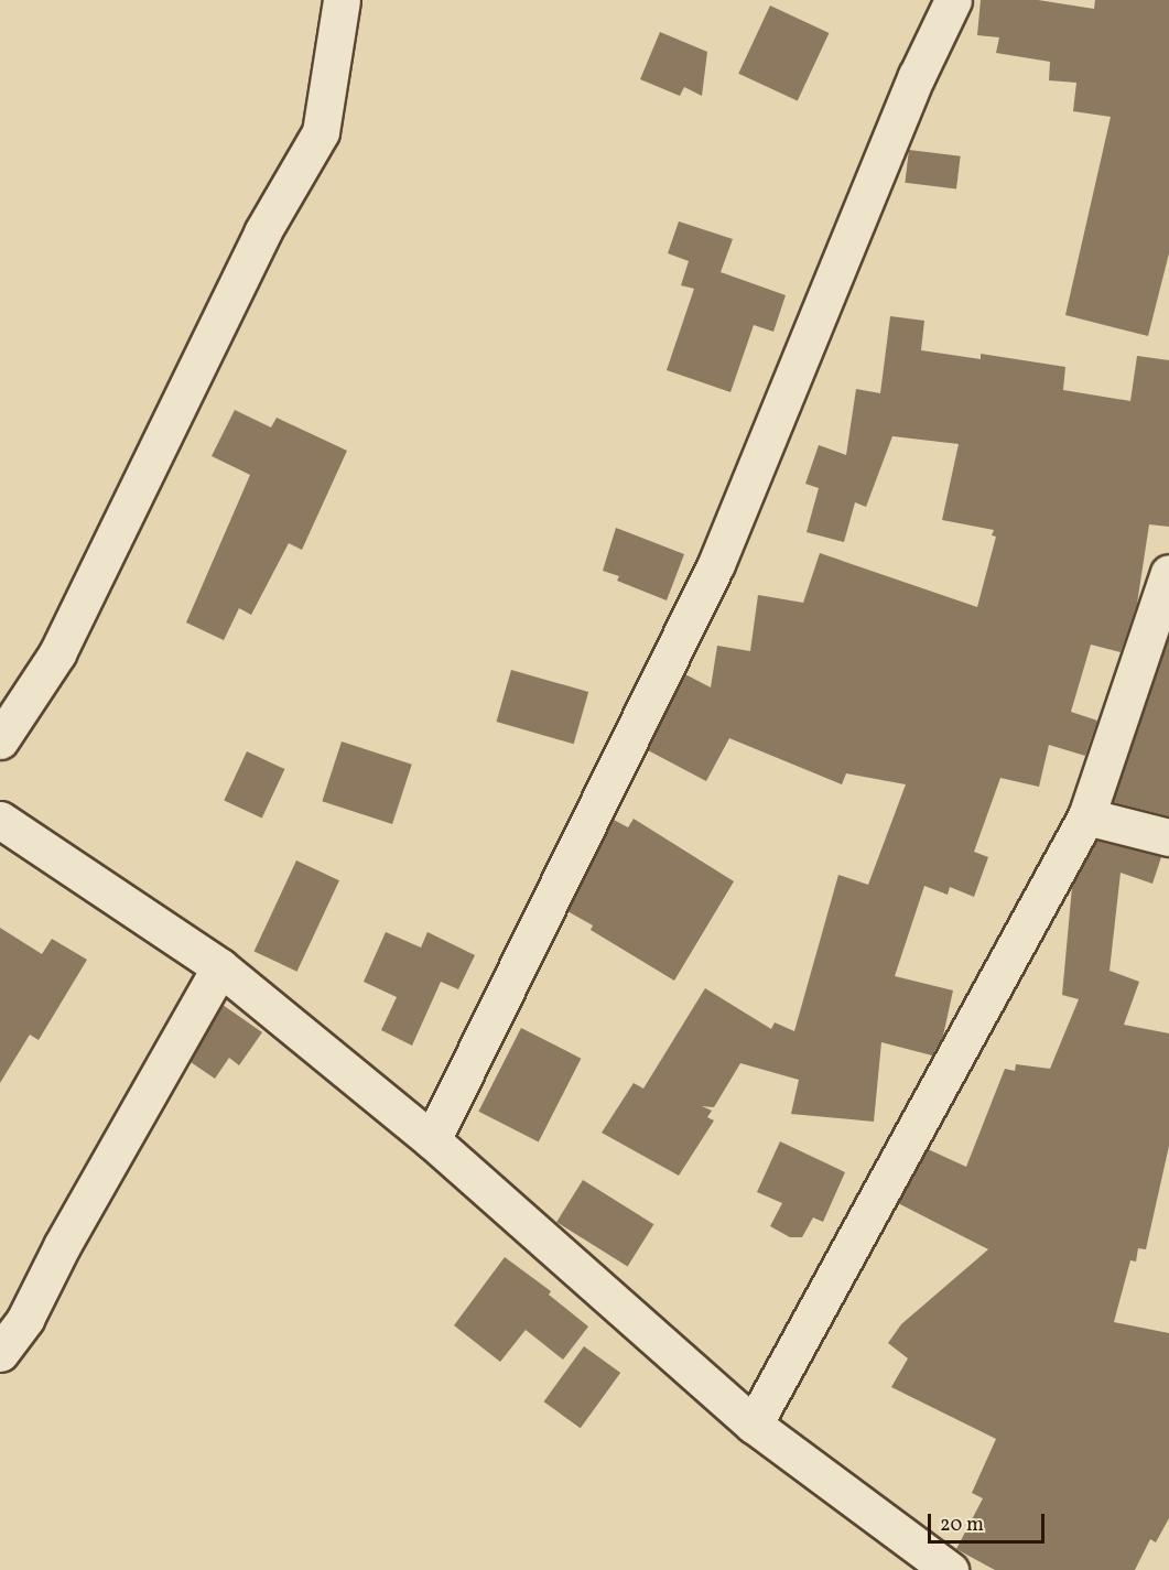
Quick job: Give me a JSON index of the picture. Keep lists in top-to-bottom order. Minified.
{"scale_bar":"20 m"}
